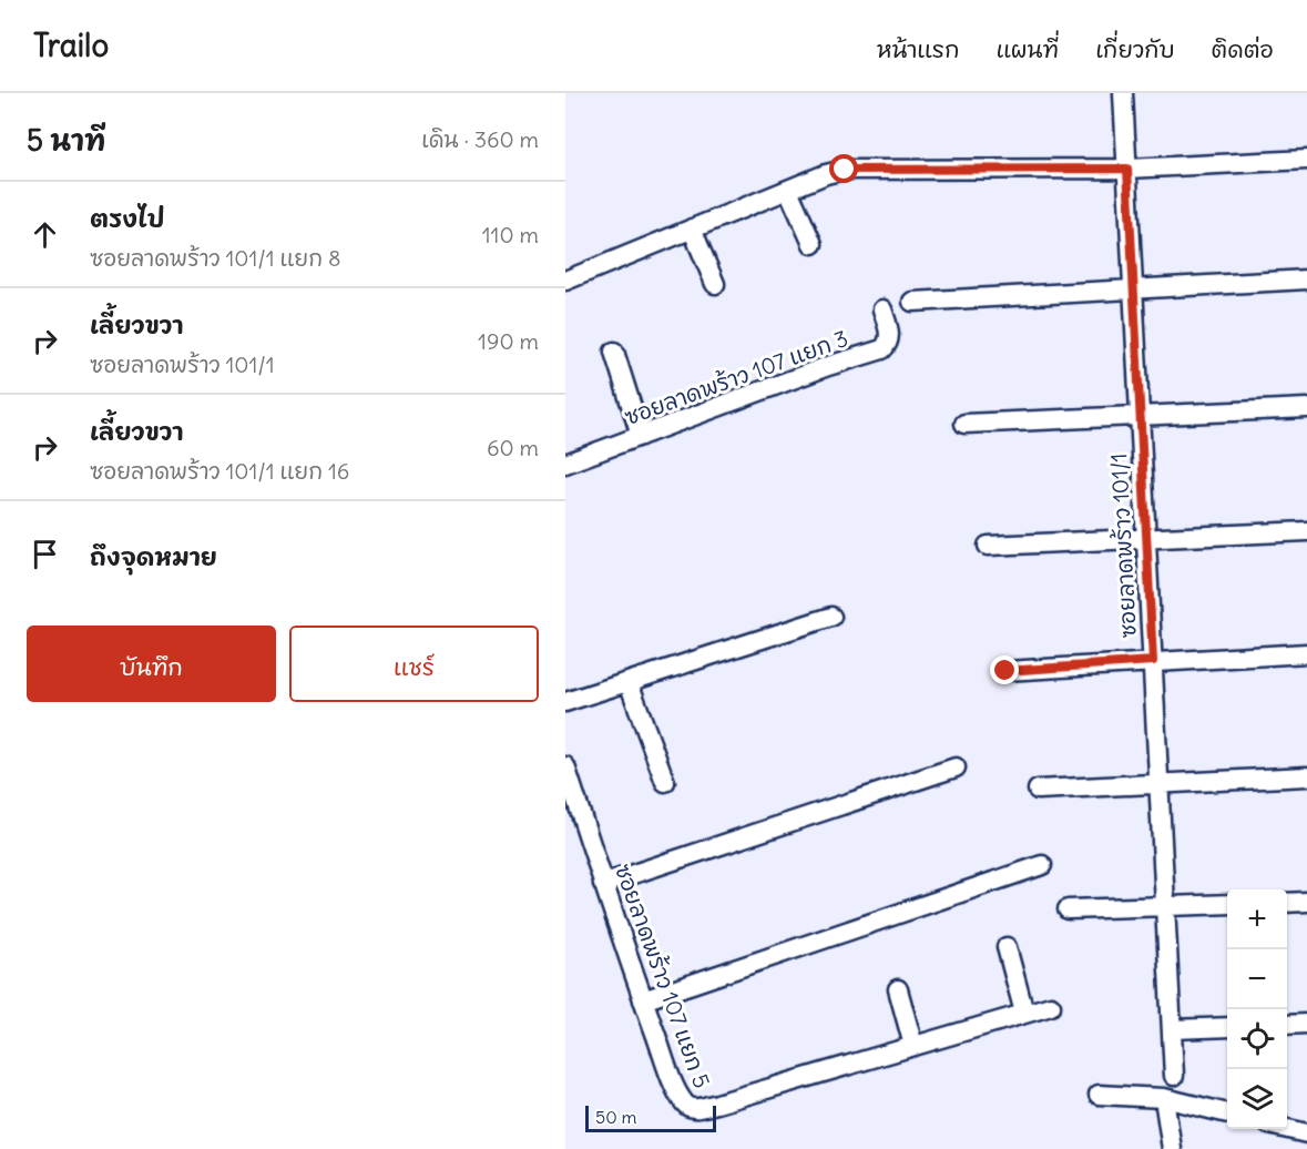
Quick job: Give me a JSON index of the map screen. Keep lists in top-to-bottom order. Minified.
{"streets":{"street":["ซอยลาดพร้าว 107 แยก 3","ซอยลาดพร้าว 101/1","ซอยลาดพร้าว 107 แยก 5"]},"scale_bar":"50 m","page":{"header":"Trailo","nav":["หน้าแรก","แผนที่","เกี่ยวกับ","ติดต่อ"],"heading":["5 นาที","เดิน · 360 m"],"list":[["ตรงไป","ซอยลาดพร้าว 101/1 แยก 8","110 m"],["เลี้ยวขวา","ซอยลาดพร้าว 101/1","190 m"],["เลี้ยวขวา","ซอยลาดพร้าว 101/1 แยก 16","60 m"],"ถึงจุดหมาย"],"buttons":["บันทึก","แชร์"],"map_buttons":["+","−"],"scale":"50 m"}}
